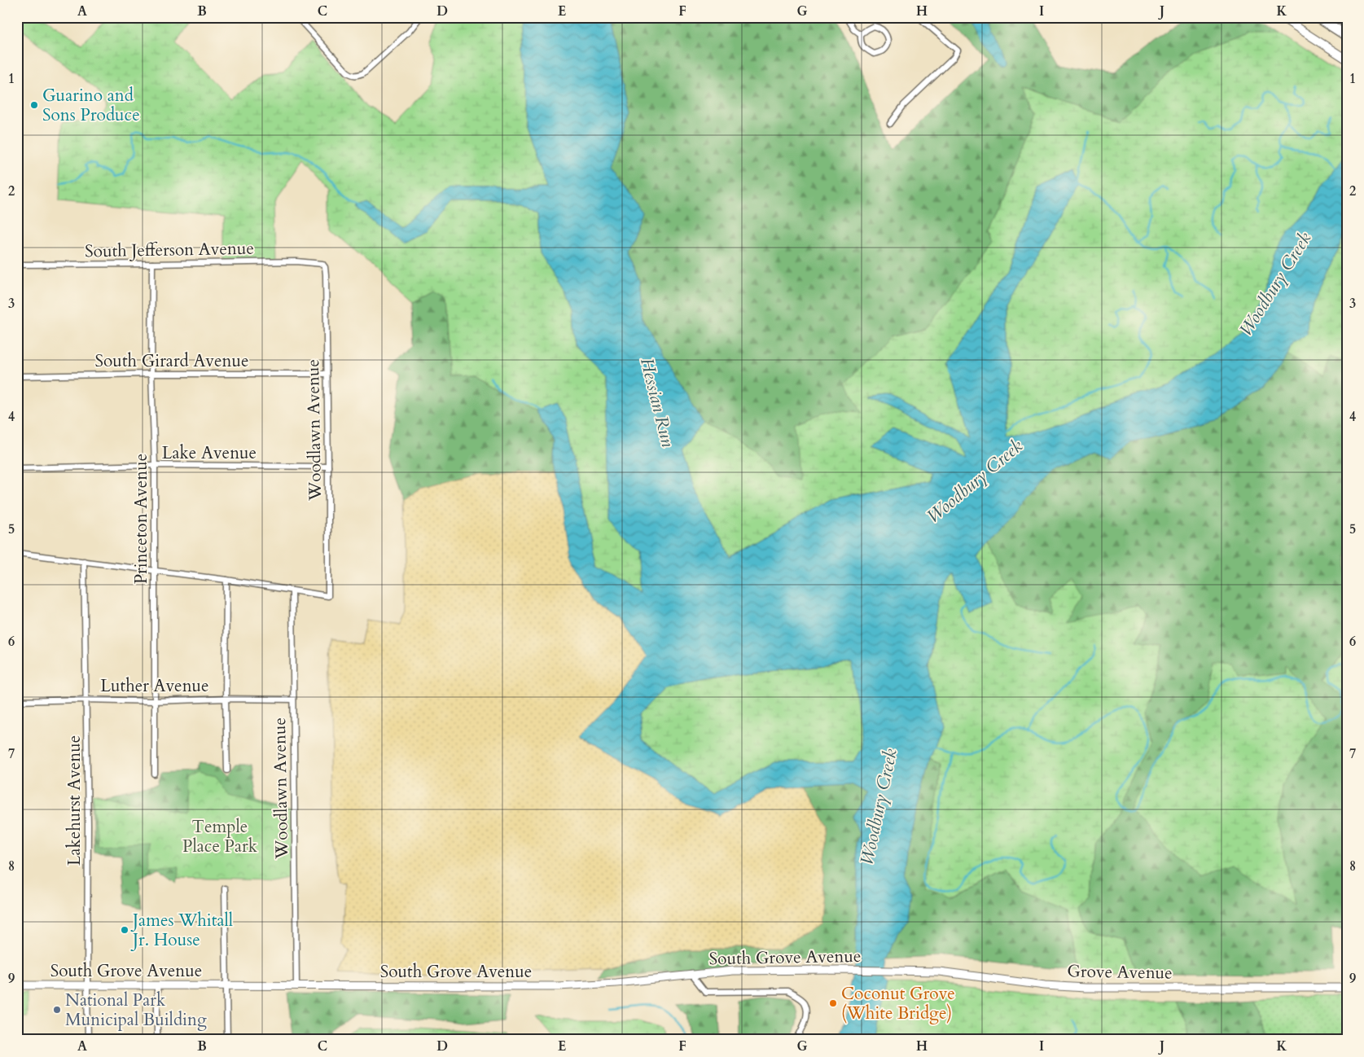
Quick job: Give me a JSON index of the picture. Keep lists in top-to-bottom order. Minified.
{"streets":{"main road":["South Grove Avenue","Grove Avenue"],"street":["South Jefferson Avenue","South Girard Avenue","Woodlawn Avenue","Lake Avenue","Princeton Avenue","Luther Avenue","Lakehurst Avenue"]},"crossings":[["South Jefferson Avenue","Woodlawn Avenue"],["South Jefferson Avenue","Princeton Avenue"],["South Girard Avenue","Woodlawn Avenue"],["South Girard Avenue","Princeton Avenue"],["Woodlawn Avenue","Lake Avenue"],["Woodlawn Avenue","Luther Avenue"],["Woodlawn Avenue","South Grove Avenue"],["Lake Avenue","Princeton Avenue"],["Princeton Avenue","Luther Avenue"],["Luther Avenue","Lakehurst Avenue"],["Lakehurst Avenue","South Grove Avenue"],["South Grove Avenue","Grove Avenue"]],"water":["Woodbury Creek","Hessian Run"],"parks":["Temple Place Park"],"places":["Guarino and Sons Produce","James Whitall Jr. House","Coconut Grove (White Bridge)","National Park Municipal Building"],"grid":{"columns":["A","B","C","D","E","F","G","H","I","J","K"],"rows":["1","2","3","4","5","6","7","8","9"]}}
